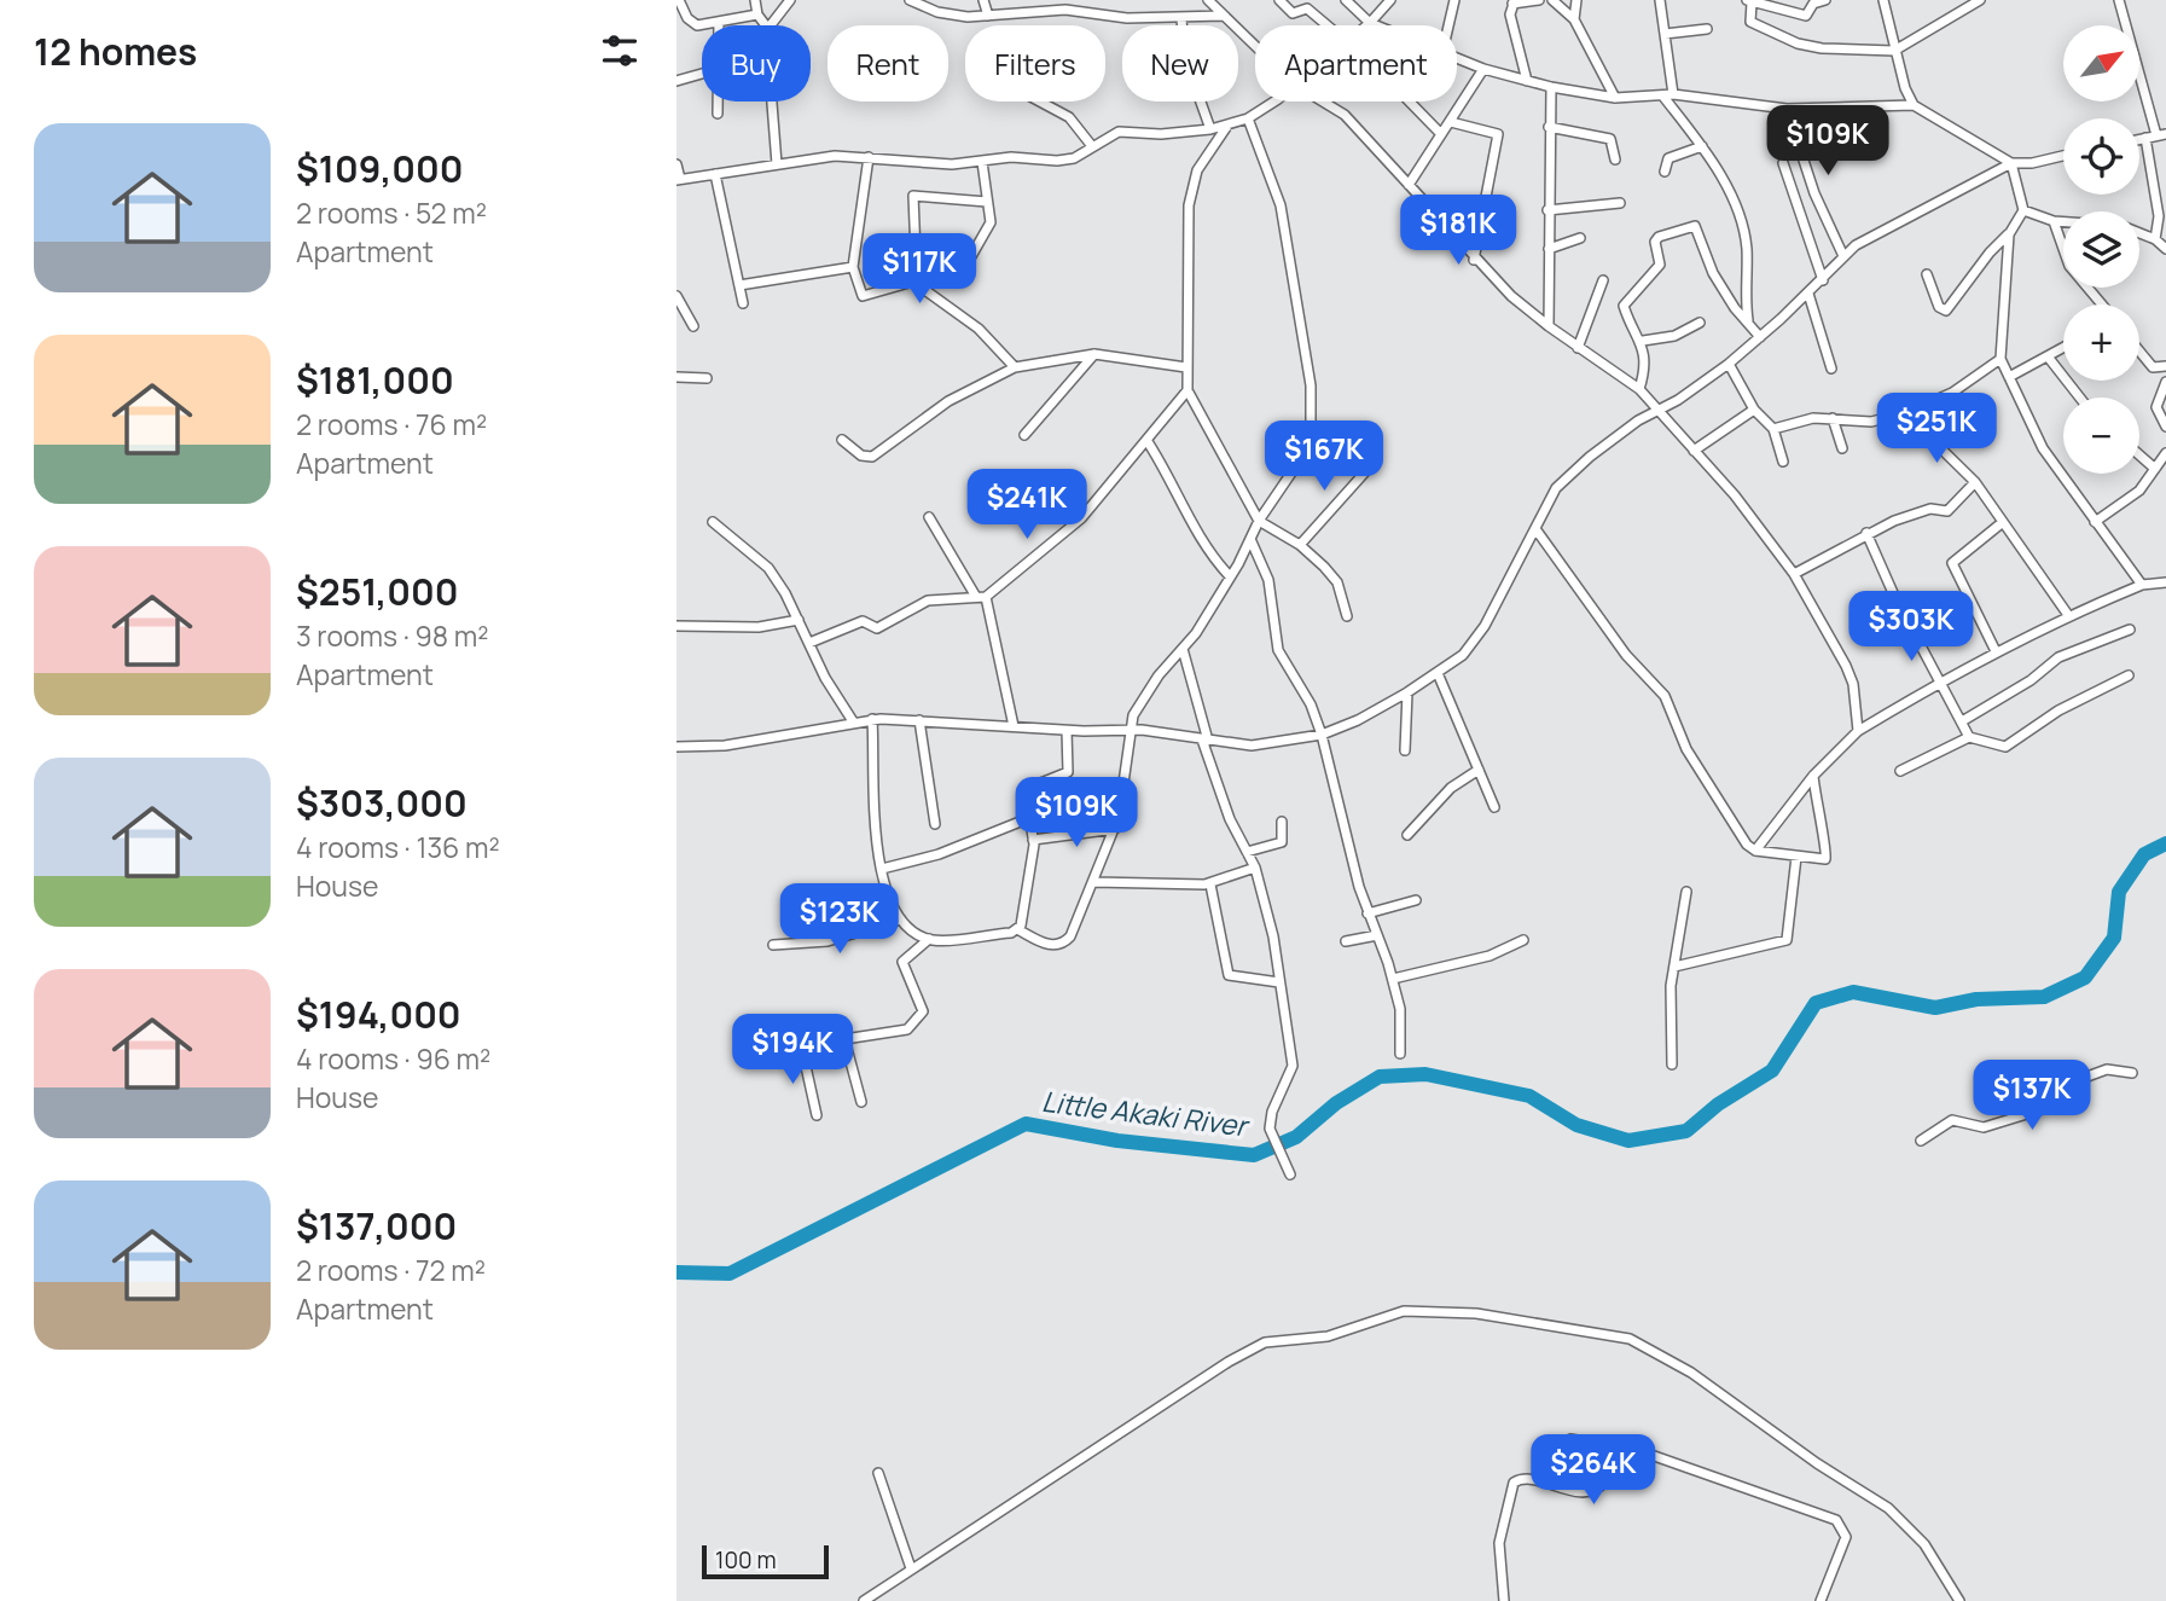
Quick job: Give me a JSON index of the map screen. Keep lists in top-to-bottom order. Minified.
{"water":["Little Akaki River"],"scale_bar":"100 m","north":"top right","page":{"heading":"12 homes","map_buttons":["+","−"],"chip":["Buy","Rent","Filters","New","Apartment"],"list":[{"name":"$109,000","note":"2 rooms · 52 m² · Apartment"},{"name":"$181,000","note":"2 rooms · 76 m² · Apartment"},{"name":"$251,000","note":"3 rooms · 98 m² · Apartment"},{"name":"$303,000","note":"4 rooms · 136 m² · House"},{"name":"$194,000","note":"4 rooms · 96 m² · House"},{"name":"$137,000","note":"2 rooms · 72 m² · Apartment"}],"price":["$109K","$181K","$117K","$251K","$167K","$241K","$303K","$109K","$123K","$194K","$137K","$264K"],"scale":"100 m"}}
